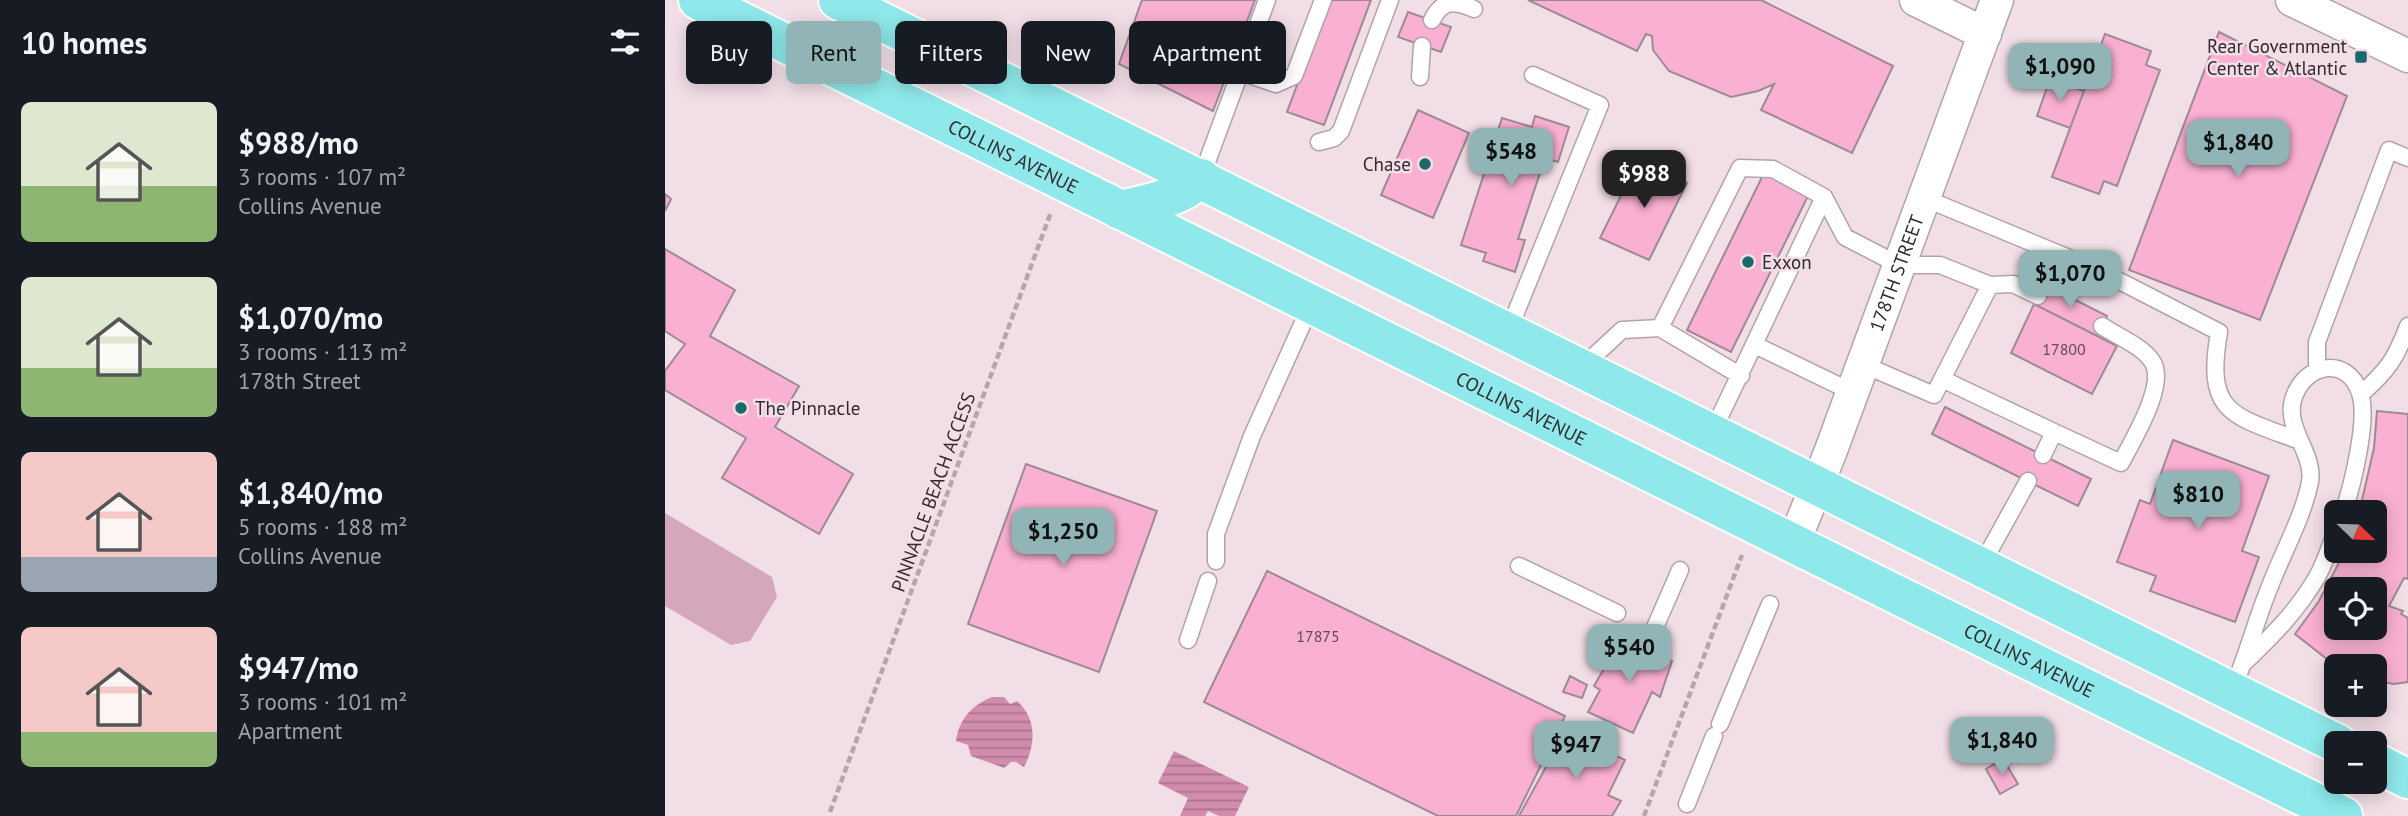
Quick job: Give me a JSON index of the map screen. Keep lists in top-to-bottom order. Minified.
{"streets":{"main road":["COLLINS AVENUE"],"street":["178TH STREET"],"path":["PINNACLE BEACH ACCESS"]},"crossings":[["COLLINS AVENUE","178TH STREET"],["COLLINS AVENUE","PINNACLE BEACH ACCESS"]],"places":{"transit":["Rear Government Center & Atlantic"],"other":["Chase","Exxon","The Pinnacle"]},"house_numbers":["17800","17875"],"north":"bottom right","page":{"heading":"10 homes","chip":["Buy","Rent","Filters","New","Apartment"],"price":["$1,090","$1,840","$548","$988","$1,070","$810","$1,250","$540","$1,840","$947"],"list":[{"name":"$988/mo","note":"3 rooms · 107 m² · Collins Avenue"},{"name":"$1,070/mo","note":"3 rooms · 113 m² · 178th Street"},{"name":"$1,840/mo","note":"5 rooms · 188 m² · Collins Avenue"},{"name":"$947/mo","note":"3 rooms · 101 m² · Apartment"}],"map_buttons":["+","−"]}}
